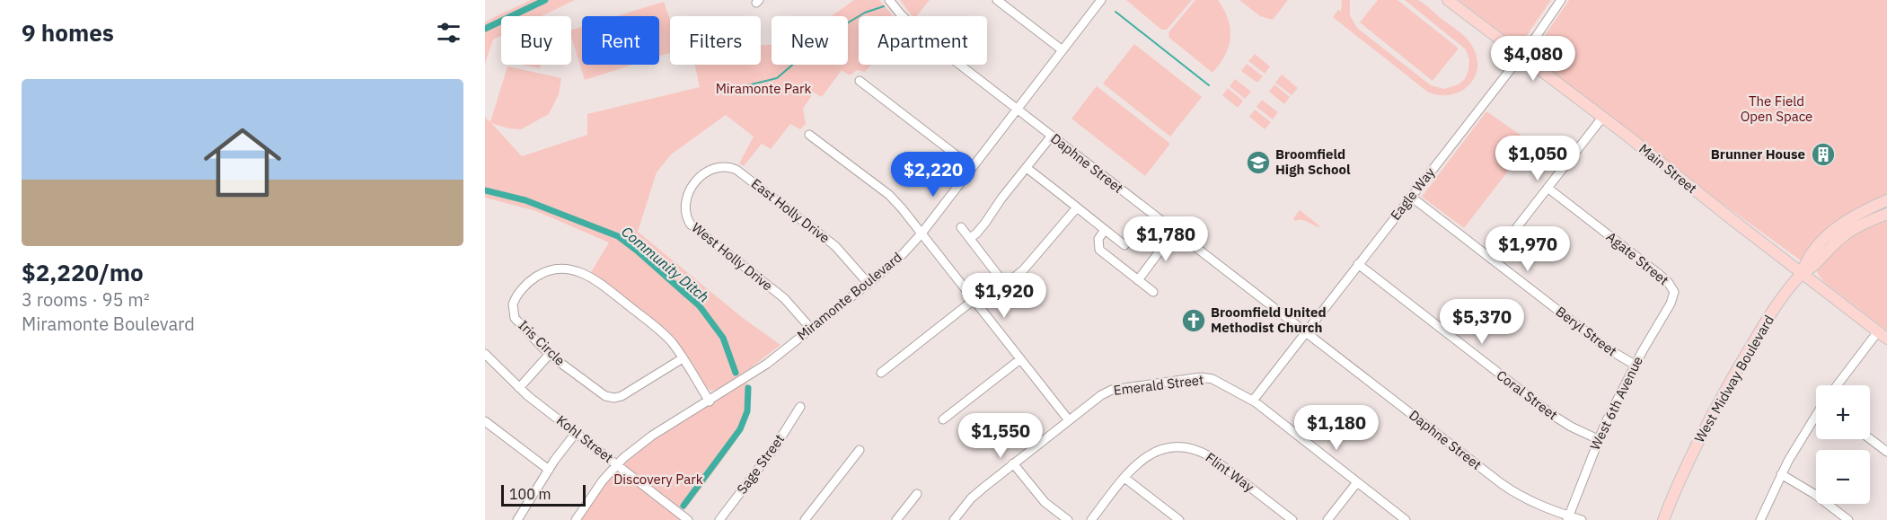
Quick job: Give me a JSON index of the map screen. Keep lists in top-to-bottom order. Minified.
{"streets":{"main road":["Main Street","West Midway Boulevard"],"street":["Daphne Street","Eagle Way","East Holly Drive","West Holly Drive","Agate Street","Miramonte Boulevard","Beryl Street","Iris Circle","Emerald Street","Coral Street","West 6th Avenue","Kohl Street","Sage Street","Flint Way"]},"crossings":[["Daphne Street","Eagle Way"],["Daphne Street","Miramonte Boulevard"],["Daphne Street","West 6th Avenue"],["Main Street","Eagle Way"],["Main Street","West Midway Boulevard"],["Eagle Way","Beryl Street"],["Eagle Way","Emerald Street"],["Eagle Way","Coral Street"],["East Holly Drive","West Holly Drive"],["East Holly Drive","Miramonte Boulevard"],["West Holly Drive","Miramonte Boulevard"],["Agate Street","West 6th Avenue"],["Miramonte Boulevard","Iris Circle"],["Miramonte Boulevard","Kohl Street"],["Beryl Street","West 6th Avenue"],["Coral Street","West 6th Avenue"]],"water":["Community Ditch"],"parks":["Miramonte Park","The Field Open Space","Discovery Park"],"places":{"building":["Brunner House"],"school or university":["Broomfield High School"],"church":["Broomfield United Methodist Church"]},"scale_bar":"100 m","page":{"heading":"9 homes","chip":["Buy","Rent","Filters","New","Apartment"],"price":["$4,080","$1,050","$2,220","$1,780","$1,970","$1,920","$5,370","$1,180","$1,550"],"list":[{"name":"$2,220/mo","note":"3 rooms · 95 m² · Miramonte Boulevard"}],"map_buttons":["+","−"],"scale":"100 m"}}
